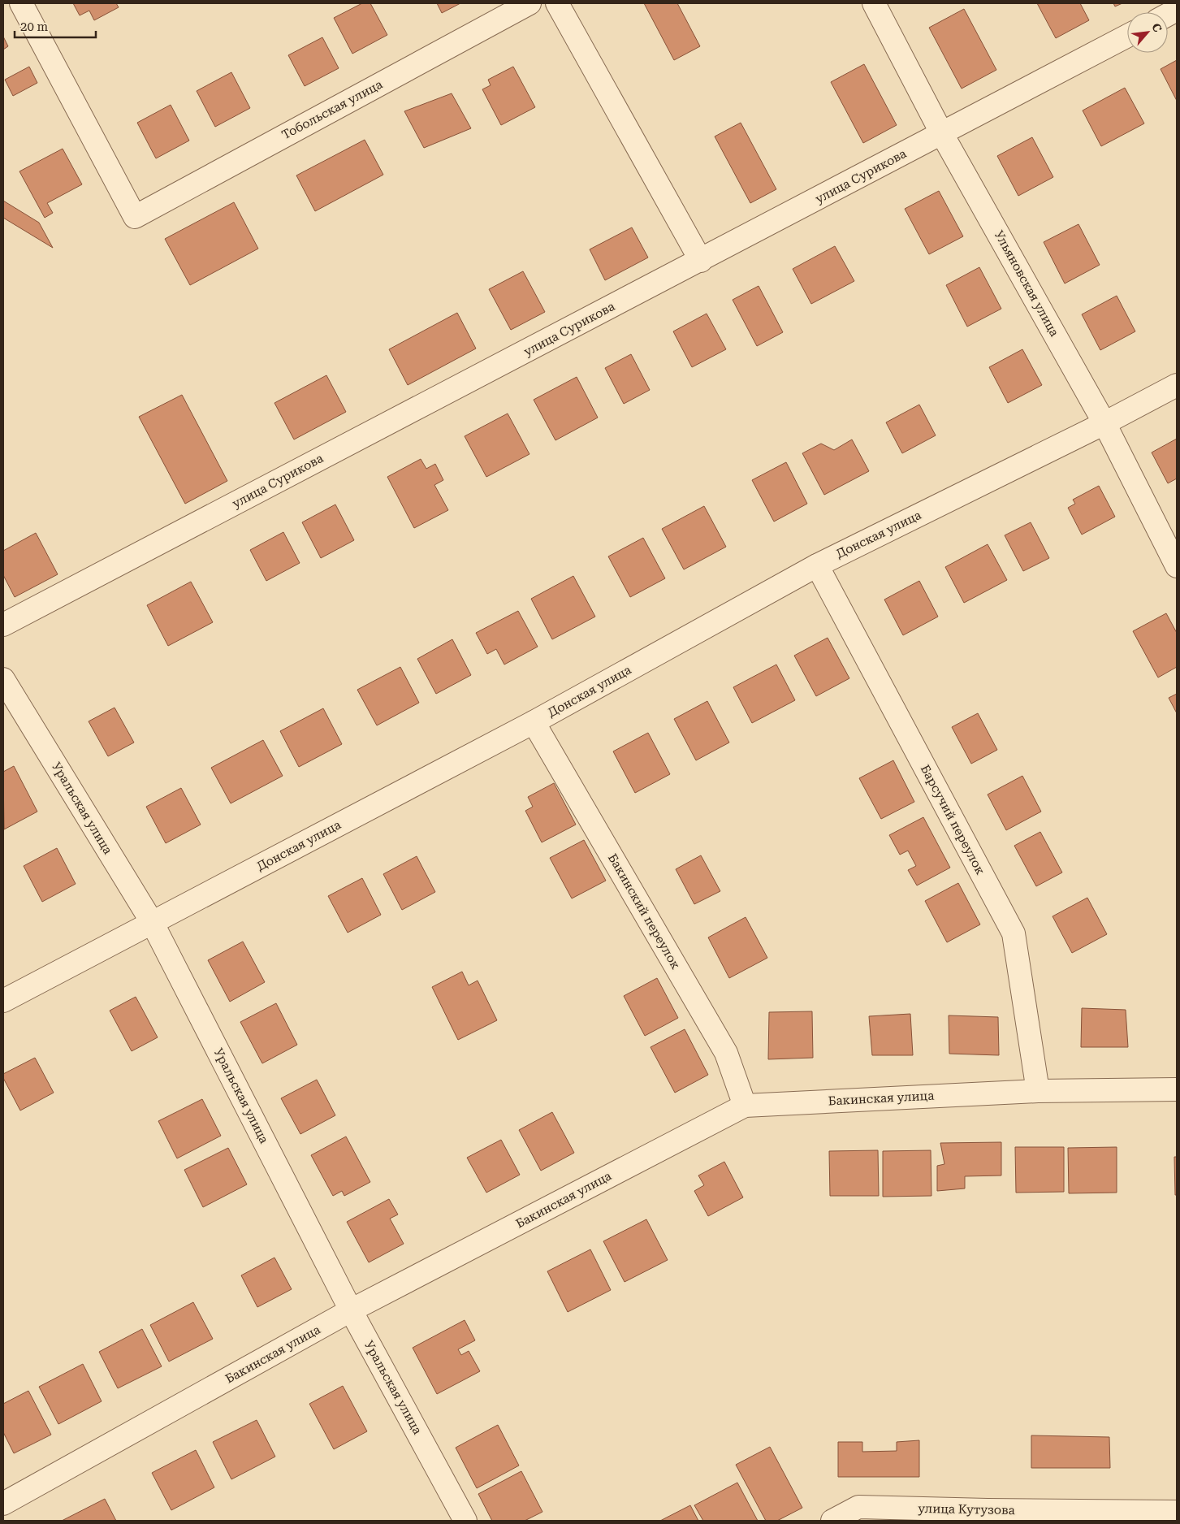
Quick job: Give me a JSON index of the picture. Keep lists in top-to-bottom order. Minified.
{"streets":{"street":["Тобольская улица","улица Сурикова","Ульяновская улица","Донская улица","Уральская улица","Барсучий переулок","Бакинский переулок","Бакинская улица","улица Кутузова"]},"crossings":[["улица Сурикова","Ульяновская улица"],["Ульяновская улица","Донская улица"],["Донская улица","Уральская улица"],["Донская улица","Барсучий переулок"],["Донская улица","Бакинский переулок"],["Уральская улица","Бакинская улица"],["Барсучий переулок","Бакинская улица"],["Бакинский переулок","Бакинская улица"]],"scale_bar":"20 m","north":"top right"}
